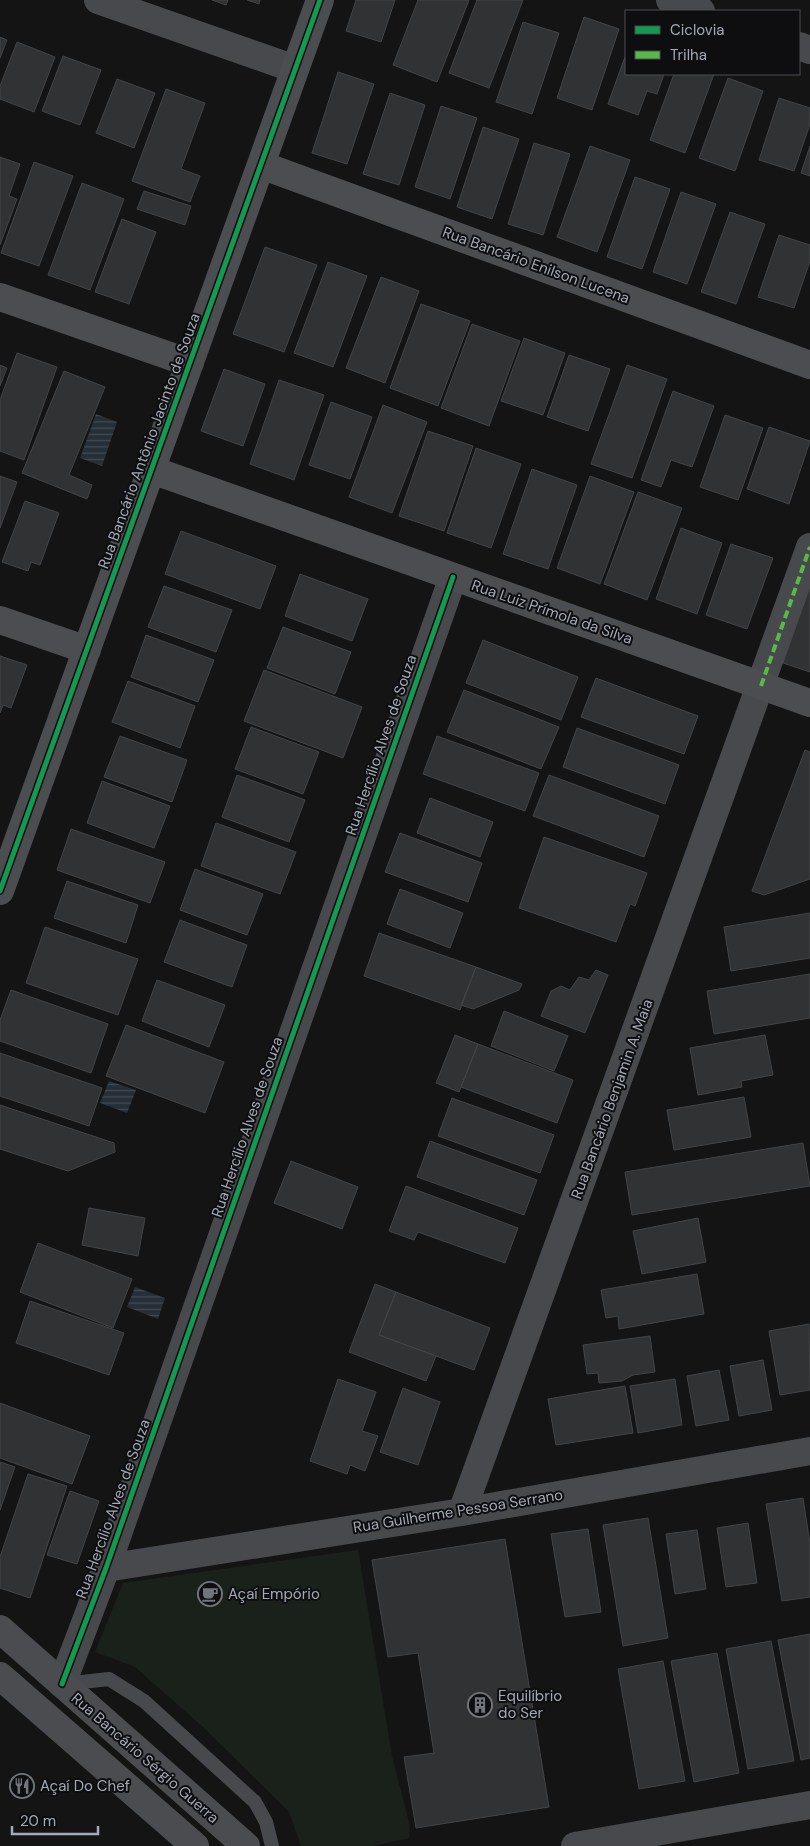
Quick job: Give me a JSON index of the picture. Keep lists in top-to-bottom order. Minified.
{"streets":{"main road":["Rua Bancário Sérgio Guerra"],"street":["Rua Bancário Enilson Lucena","Rua Bancário Antônio Jacinto de Souza","Rua Luiz Prímola da Silva","Rua Hercílio Alves de Souza","Rua Bancário Benjamin A. Maia","Rua Guilherme Pessoa Serrano"]},"crossings":[["Rua Bancário Enilson Lucena","Rua Bancário Antônio Jacinto de Souza"],["Rua Bancário Antônio Jacinto de Souza","Rua Luiz Prímola da Silva"],["Rua Luiz Prímola da Silva","Rua Hercílio Alves de Souza"],["Rua Luiz Prímola da Silva","Rua Bancário Benjamin A. Maia"],["Rua Hercílio Alves de Souza","Rua Guilherme Pessoa Serrano"],["Rua Hercílio Alves de Souza","Rua Bancário Sérgio Guerra"],["Rua Bancário Benjamin A. Maia","Rua Guilherme Pessoa Serrano"]],"places":{"cafe":["Açaí Empório"],"building":["Equilíbrio do Ser"],"restaurant":["Açaí Do Chef"]},"legend":["Ciclovia","Trilha"],"scale_bar":"20 m"}
